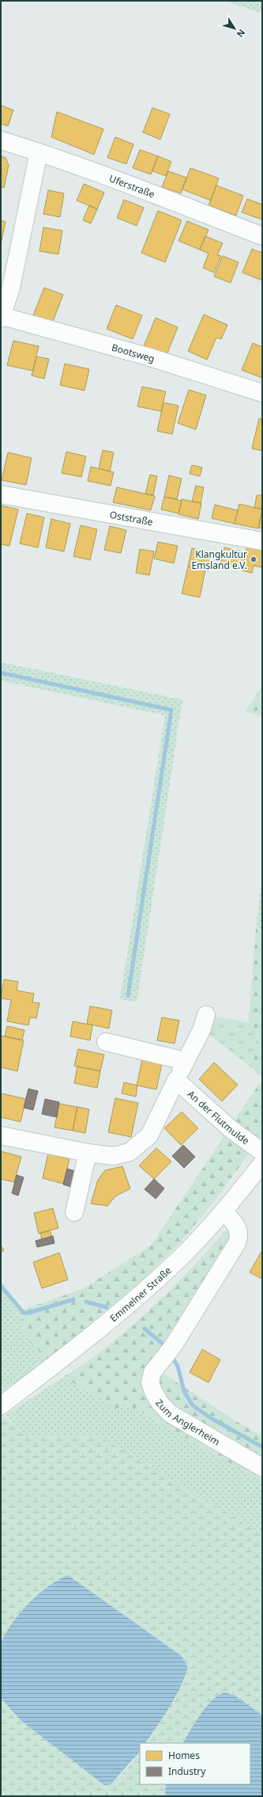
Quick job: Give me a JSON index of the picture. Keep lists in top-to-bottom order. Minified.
{"streets":{"street":["Uferstraße","Bootsweg","Oststraße","An der Flutmulde","Emmelner Straße","Zum Anglerheim"]},"crossings":[["Uferstraße","Bootsweg"],["Emmelner Straße","Zum Anglerheim"]],"places":["Klangkultur Emsland e.V."],"legend":["Homes","Industry"],"north":"bottom right"}
